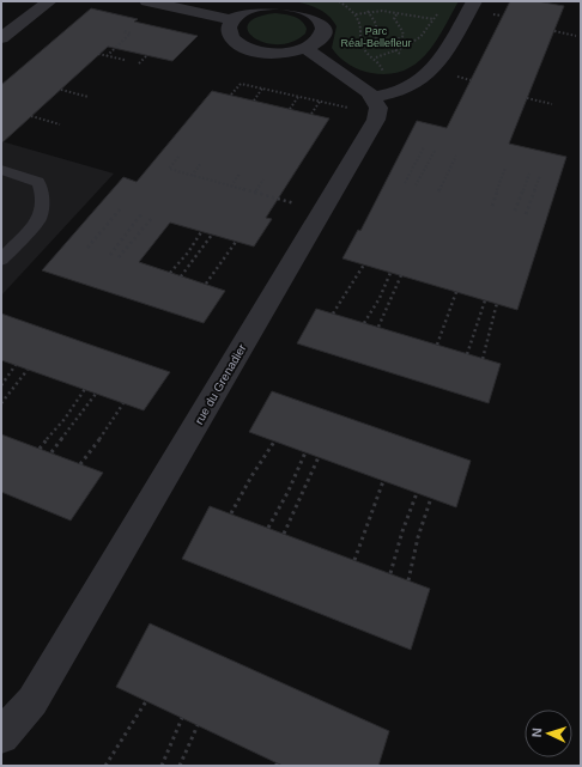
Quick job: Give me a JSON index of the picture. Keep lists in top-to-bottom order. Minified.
{"streets":{"street":["rue du Grenadier"]},"parks":["Parc Réal-Bellefleur"],"north":"left"}
